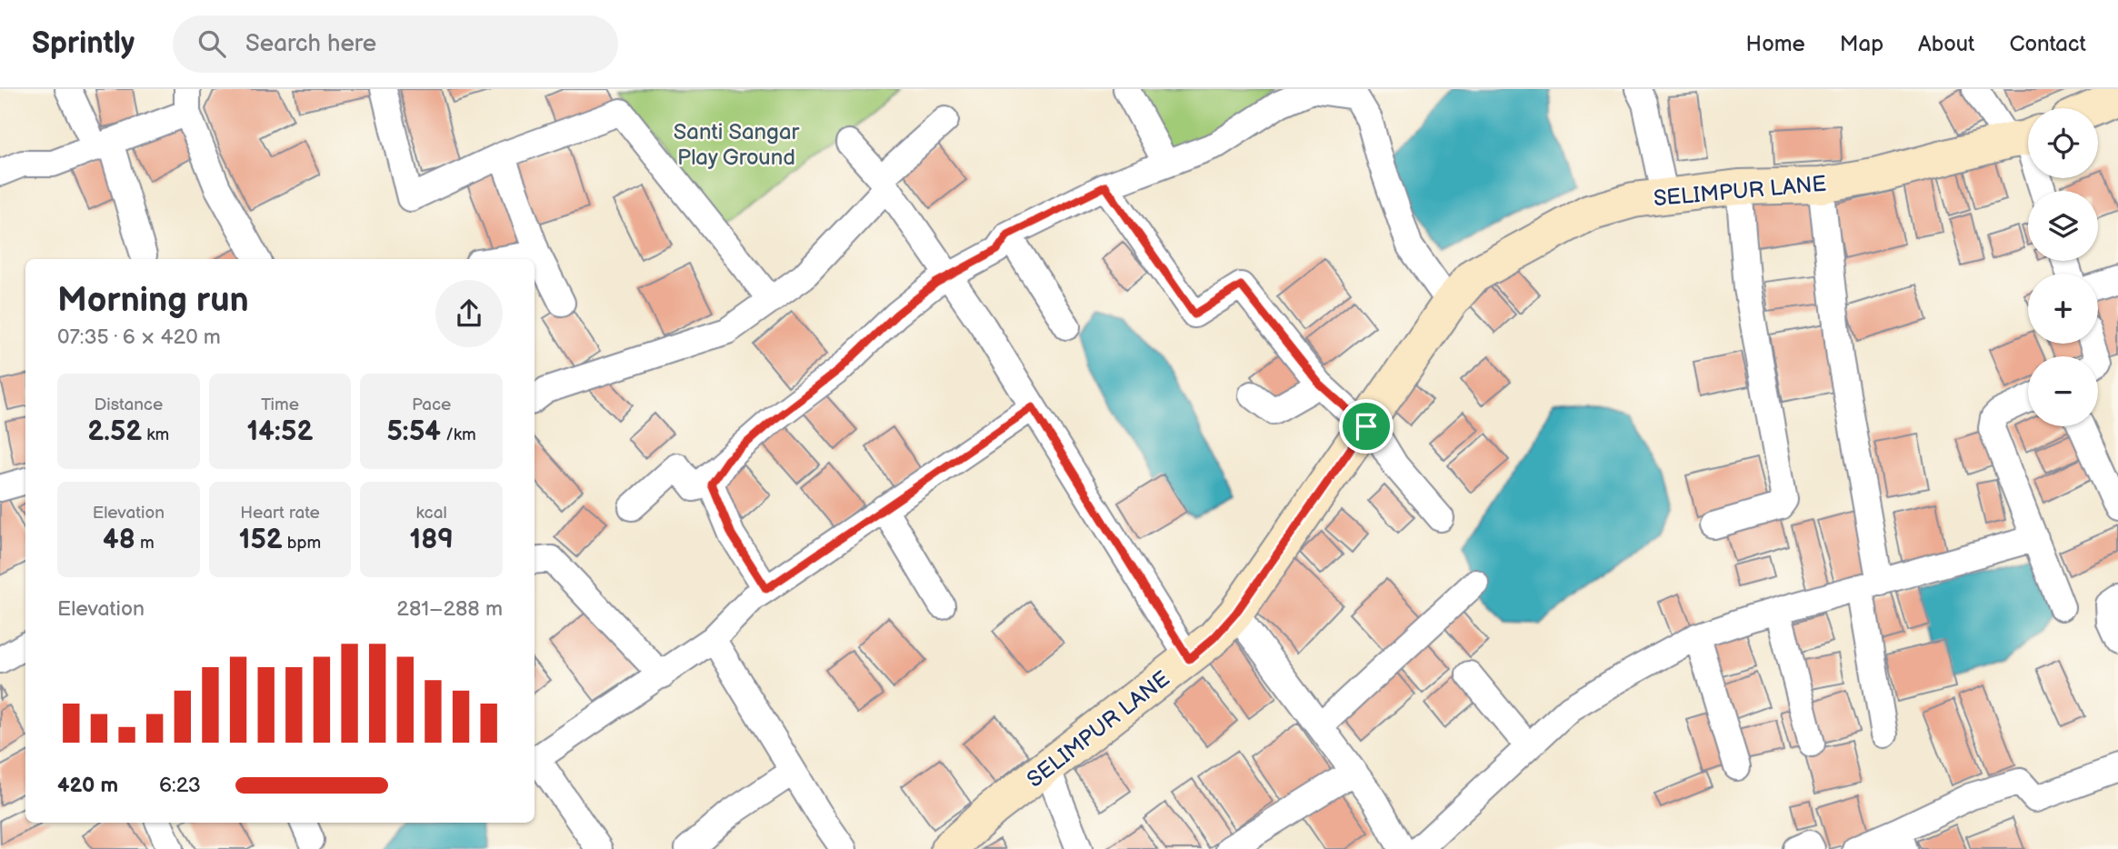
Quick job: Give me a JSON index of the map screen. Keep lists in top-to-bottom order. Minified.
{"streets":{"street":["SELIMPUR LANE"]},"parks":["Santi Sangar Play Ground"],"page":{"header":"Sprintly","search":"Search here","nav":["Home","Map","About","Contact"],"map_buttons":["+","−"],"heading":["Morning run","07:35 · 6 × 420 m"],"stats":[["Distance","2.52 km"],["Time","14:52"],["Pace","5:54 /km"],["Elevation","48 m"],["Heart rate","152 bpm"],["kcal","189"]],"chart":["Elevation","281–288 m"],"list":[{"name":"420 m","note":"6:23"}]}}
